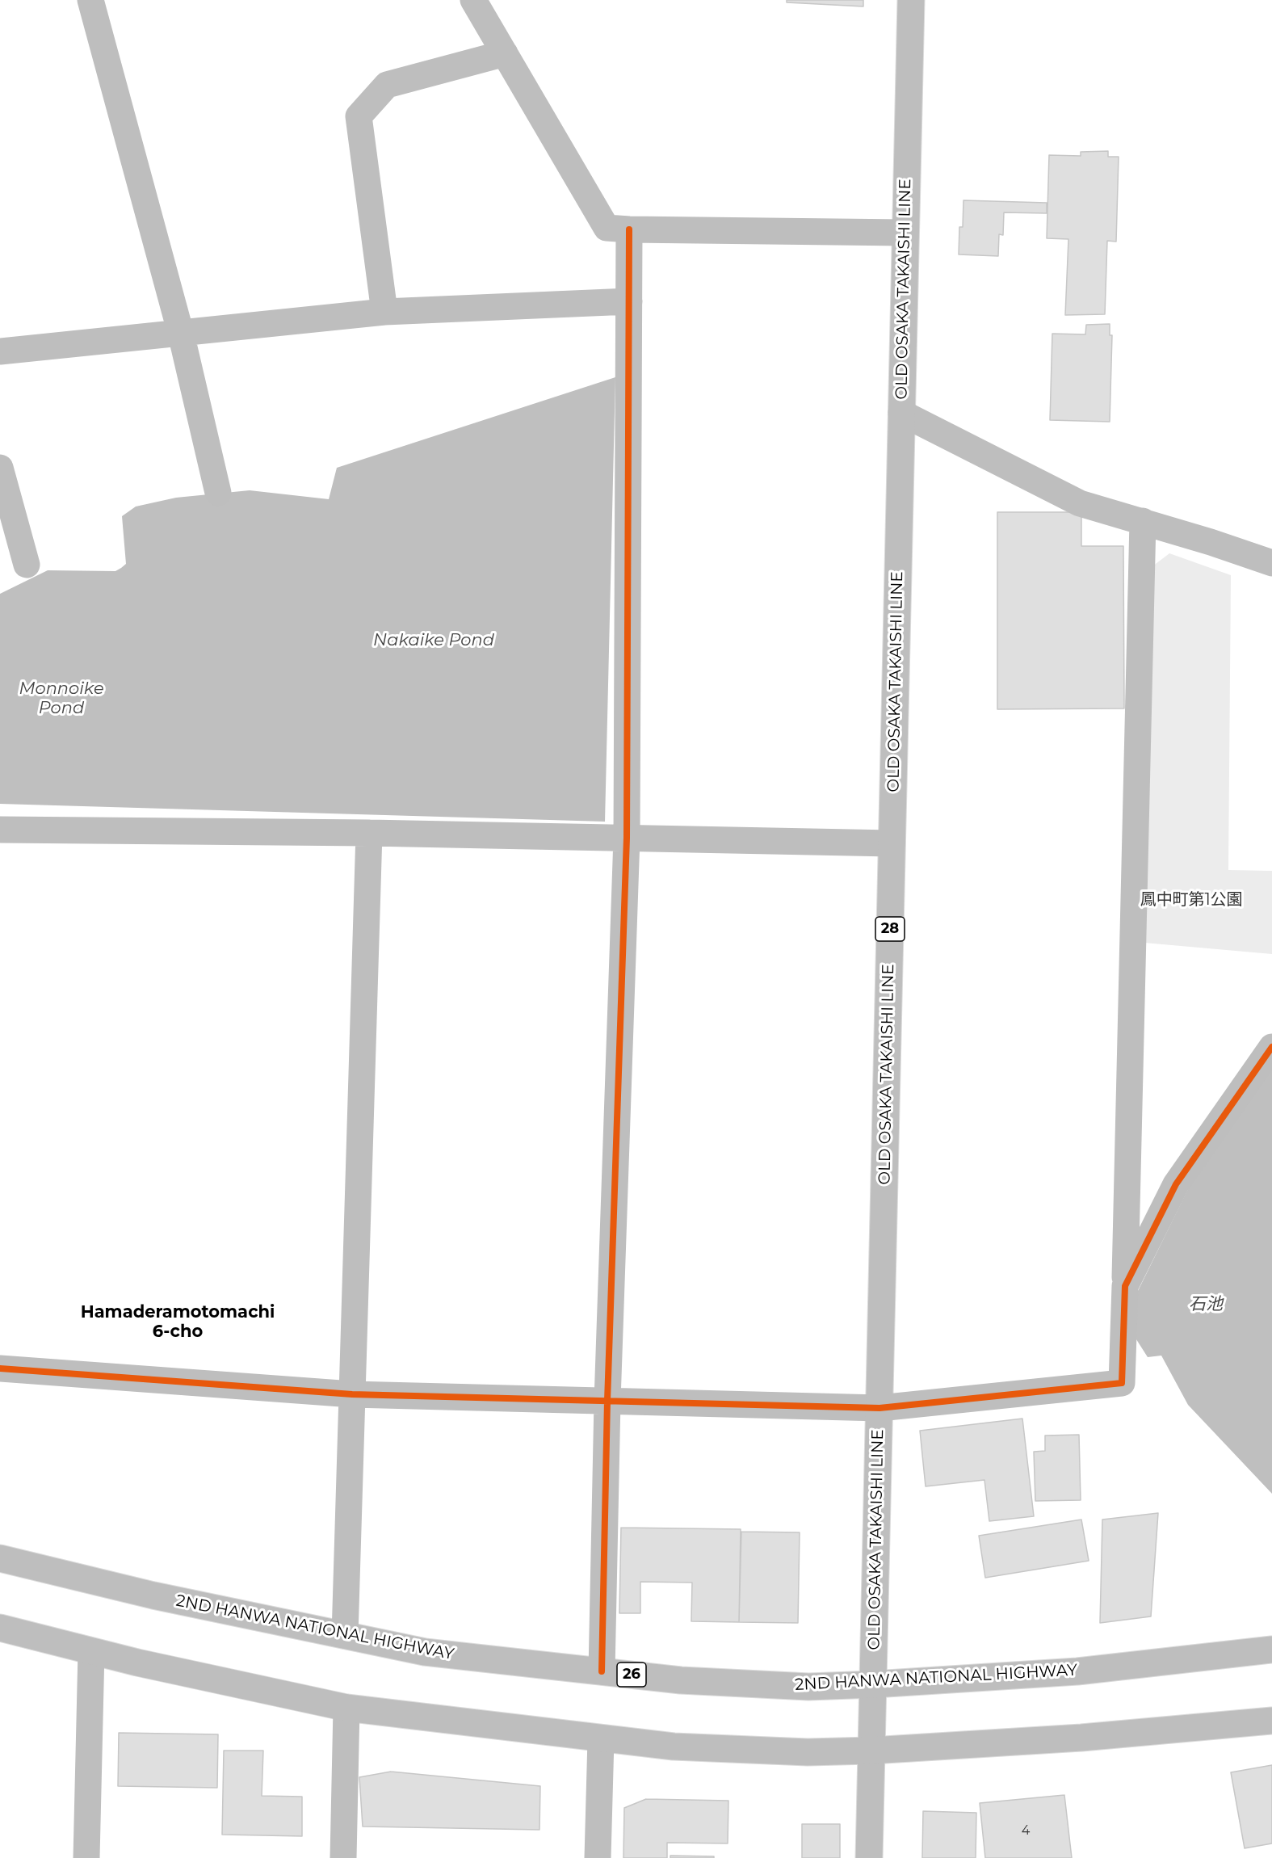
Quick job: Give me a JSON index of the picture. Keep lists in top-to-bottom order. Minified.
{"streets":{"main road":["OLD OSAKA TAKAISHI LINE","28","2ND HANWA NATIONAL HIGHWAY","26"]},"crossings":[["OLD OSAKA TAKAISHI LINE","2ND HANWA NATIONAL HIGHWAY"]],"districts":["Hamaderamotomachi 6-cho"],"water":["Nakaike Pond","Monnoike Pond","石池"],"parks":["鳳中町第1公園"],"house_numbers":["4"]}
